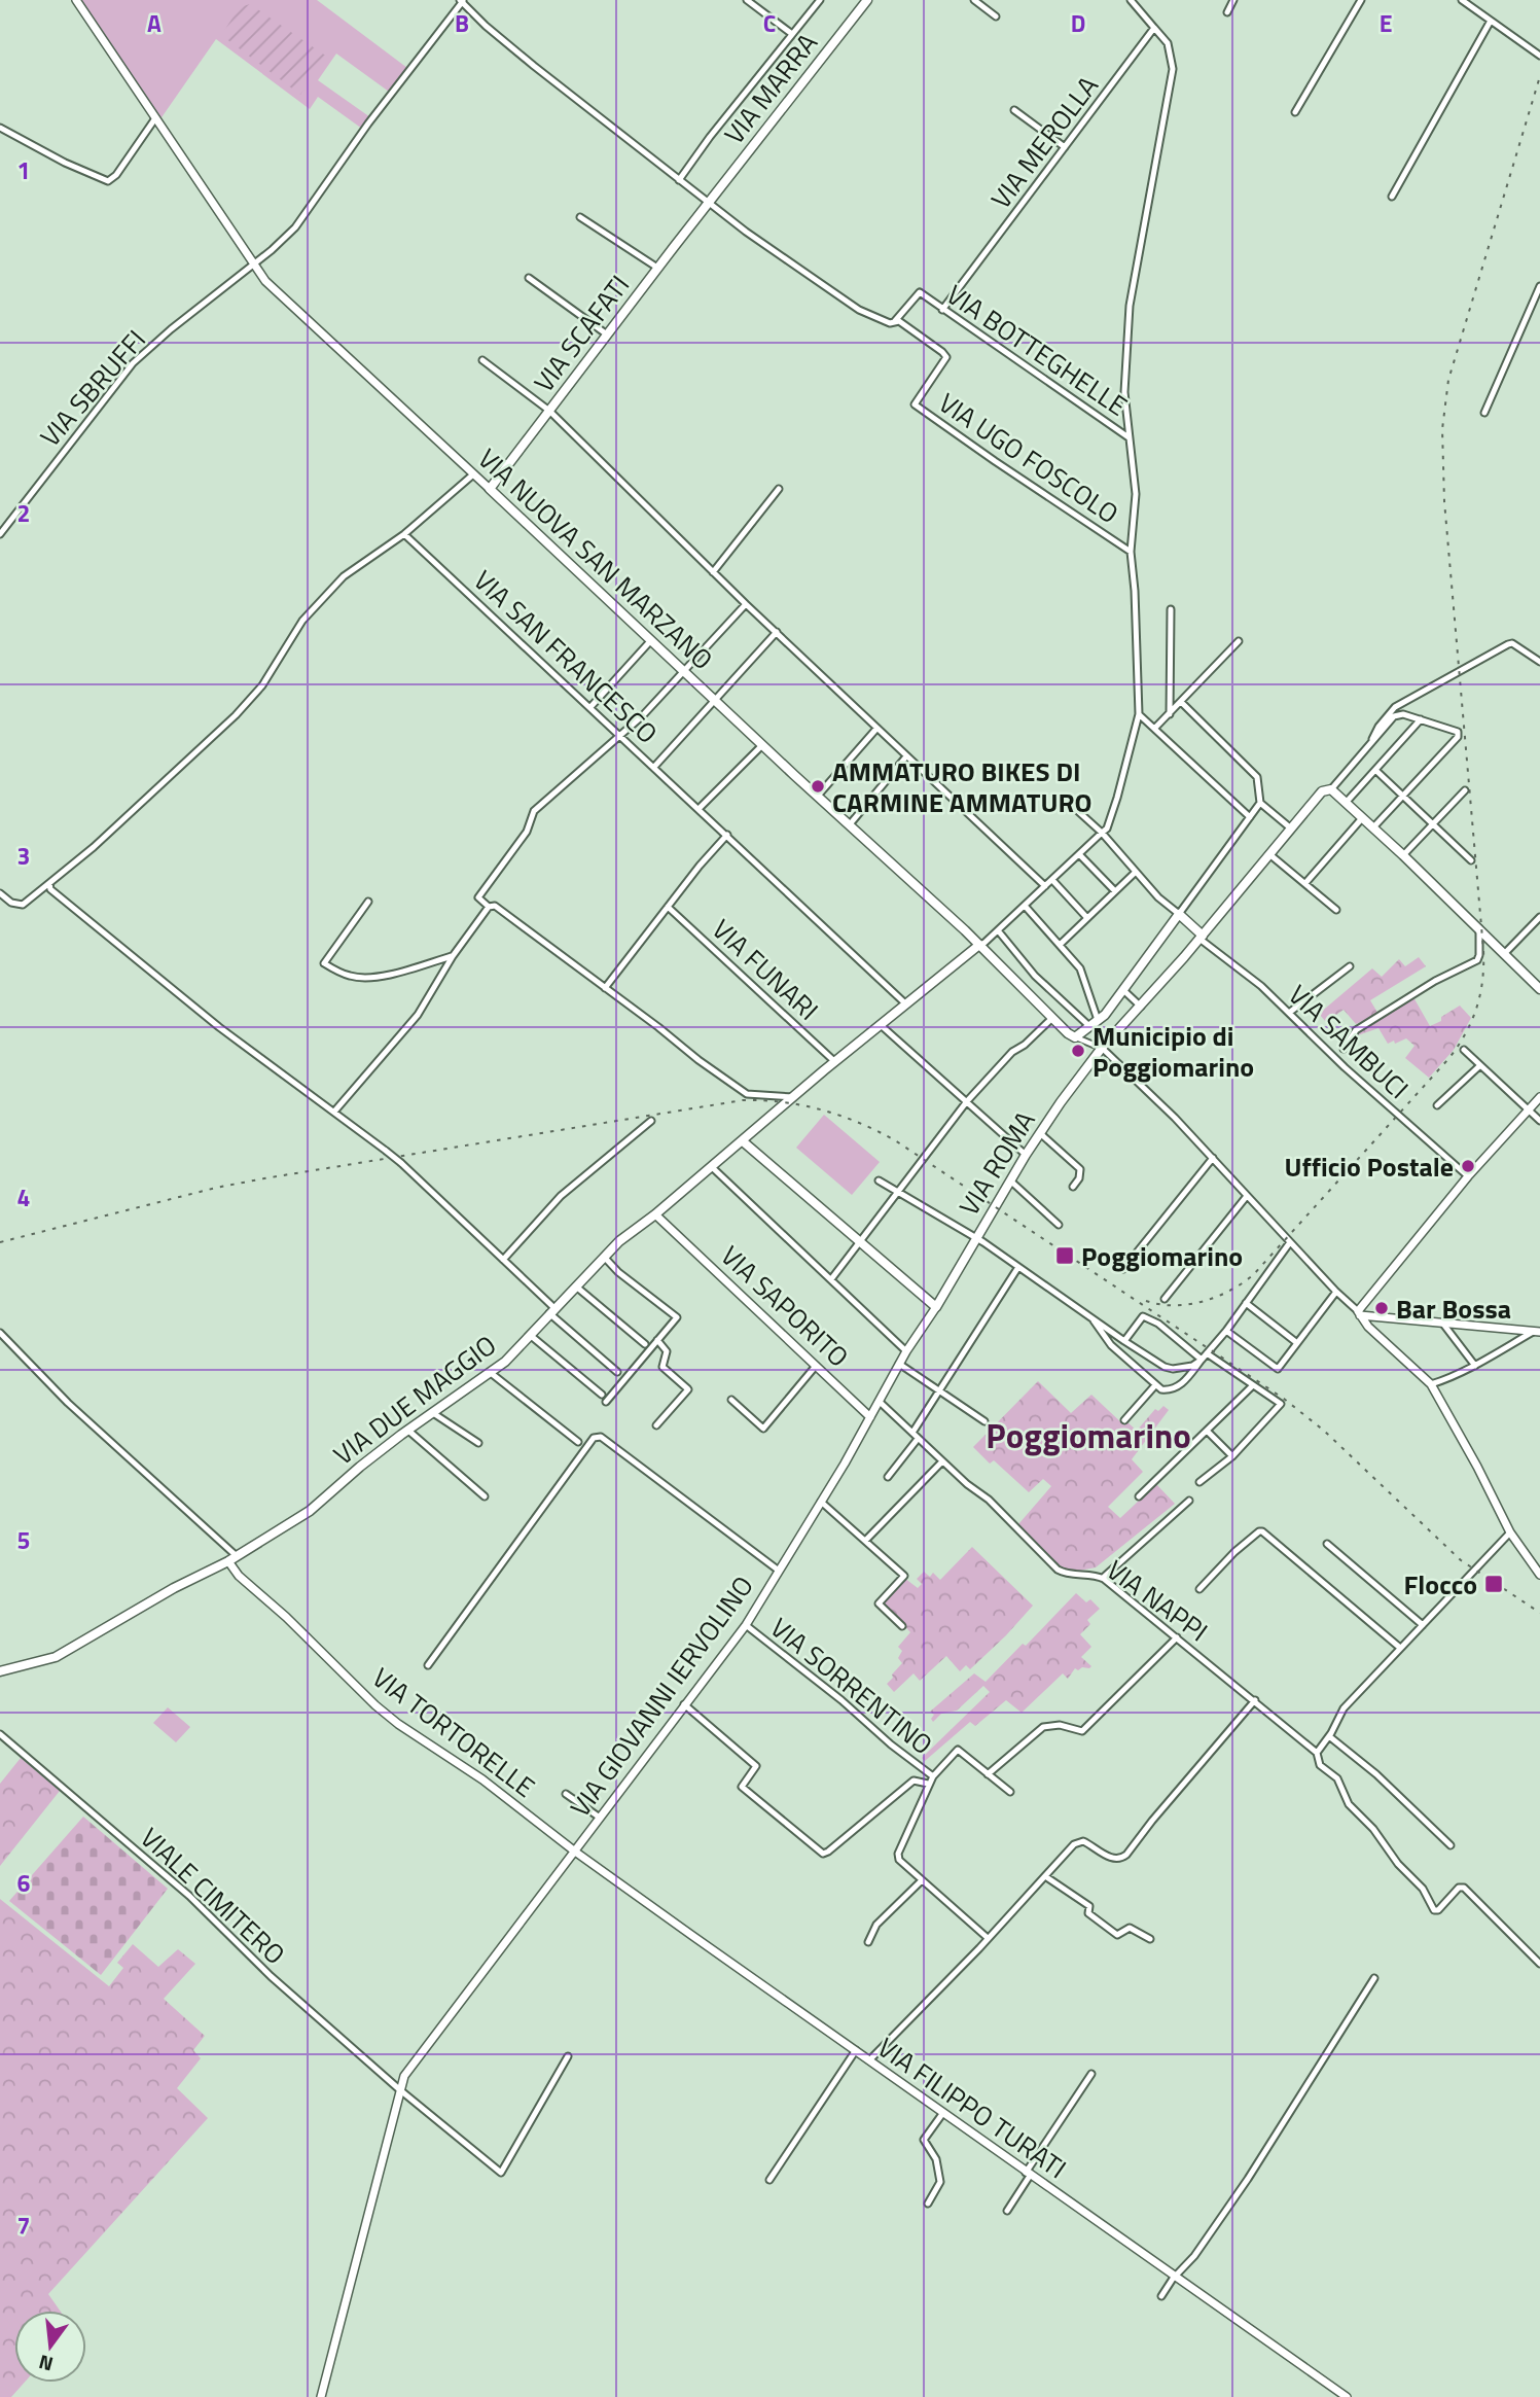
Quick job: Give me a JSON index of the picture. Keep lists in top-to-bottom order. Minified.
{"streets":{"main road":["VIA MARRA","VIA SCAFATI","VIA NUOVA SAN MARZANO","VIA ROMA","VIA DUE MAGGIO"],"street":["VIA MEROLLA","VIA BOTTEGHELLE","VIA SBRUFFI","VIA UGO FOSCOLO","VIA SAN FRANCESCO","VIA FUNARI","VIA SAMBUCI","VIA SAPORITO","VIA NAPPI","VIA SORRENTINO","VIA GIOVANNI IERVOLINO","VIA TORTORELLE","VIALE CIMITERO","VIA FILIPPO TURATI"]},"crossings":[["VIA MARRA","VIA SCAFATI"],["VIA MARRA","VIA UGO FOSCOLO"],["VIA MEROLLA","VIA BOTTEGHELLE"],["VIA SCAFATI","VIA UGO FOSCOLO"],["VIA SCAFATI","VIA NUOVA SAN MARZANO"],["VIA BOTTEGHELLE","VIA UGO FOSCOLO"],["VIA SBRUFFI","VIA UGO FOSCOLO"],["VIA SBRUFFI","VIA NUOVA SAN MARZANO"],["VIA NUOVA SAN MARZANO","VIA DUE MAGGIO"],["VIA FUNARI","VIA DUE MAGGIO"],["VIA SAMBUCI","VIA ROMA"],["VIA SAPORITO","VIA DUE MAGGIO"],["VIA SAPORITO","VIA GIOVANNI IERVOLINO"],["VIA DUE MAGGIO","VIA TORTORELLE"],["VIA SORRENTINO","VIA GIOVANNI IERVOLINO"],["VIA GIOVANNI IERVOLINO","VIA TORTORELLE"],["VIA GIOVANNI IERVOLINO","VIALE CIMITERO"],["VIA GIOVANNI IERVOLINO","VIA FILIPPO TURATI"],["VIA TORTORELLE","VIA FILIPPO TURATI"]],"districts":["Poggiomarino"],"places":{"other":["AMMATURO BIKES DI CARMINE AMMATURO","Municipio di Poggiomarino","Ufficio Postale","Bar Bossa"],"transit":["Poggiomarino","Flocco"]},"north":"bottom","grid":{"columns":["A","B","C","D","E"],"rows":["1","2","3","4","5","6","7"]}}
